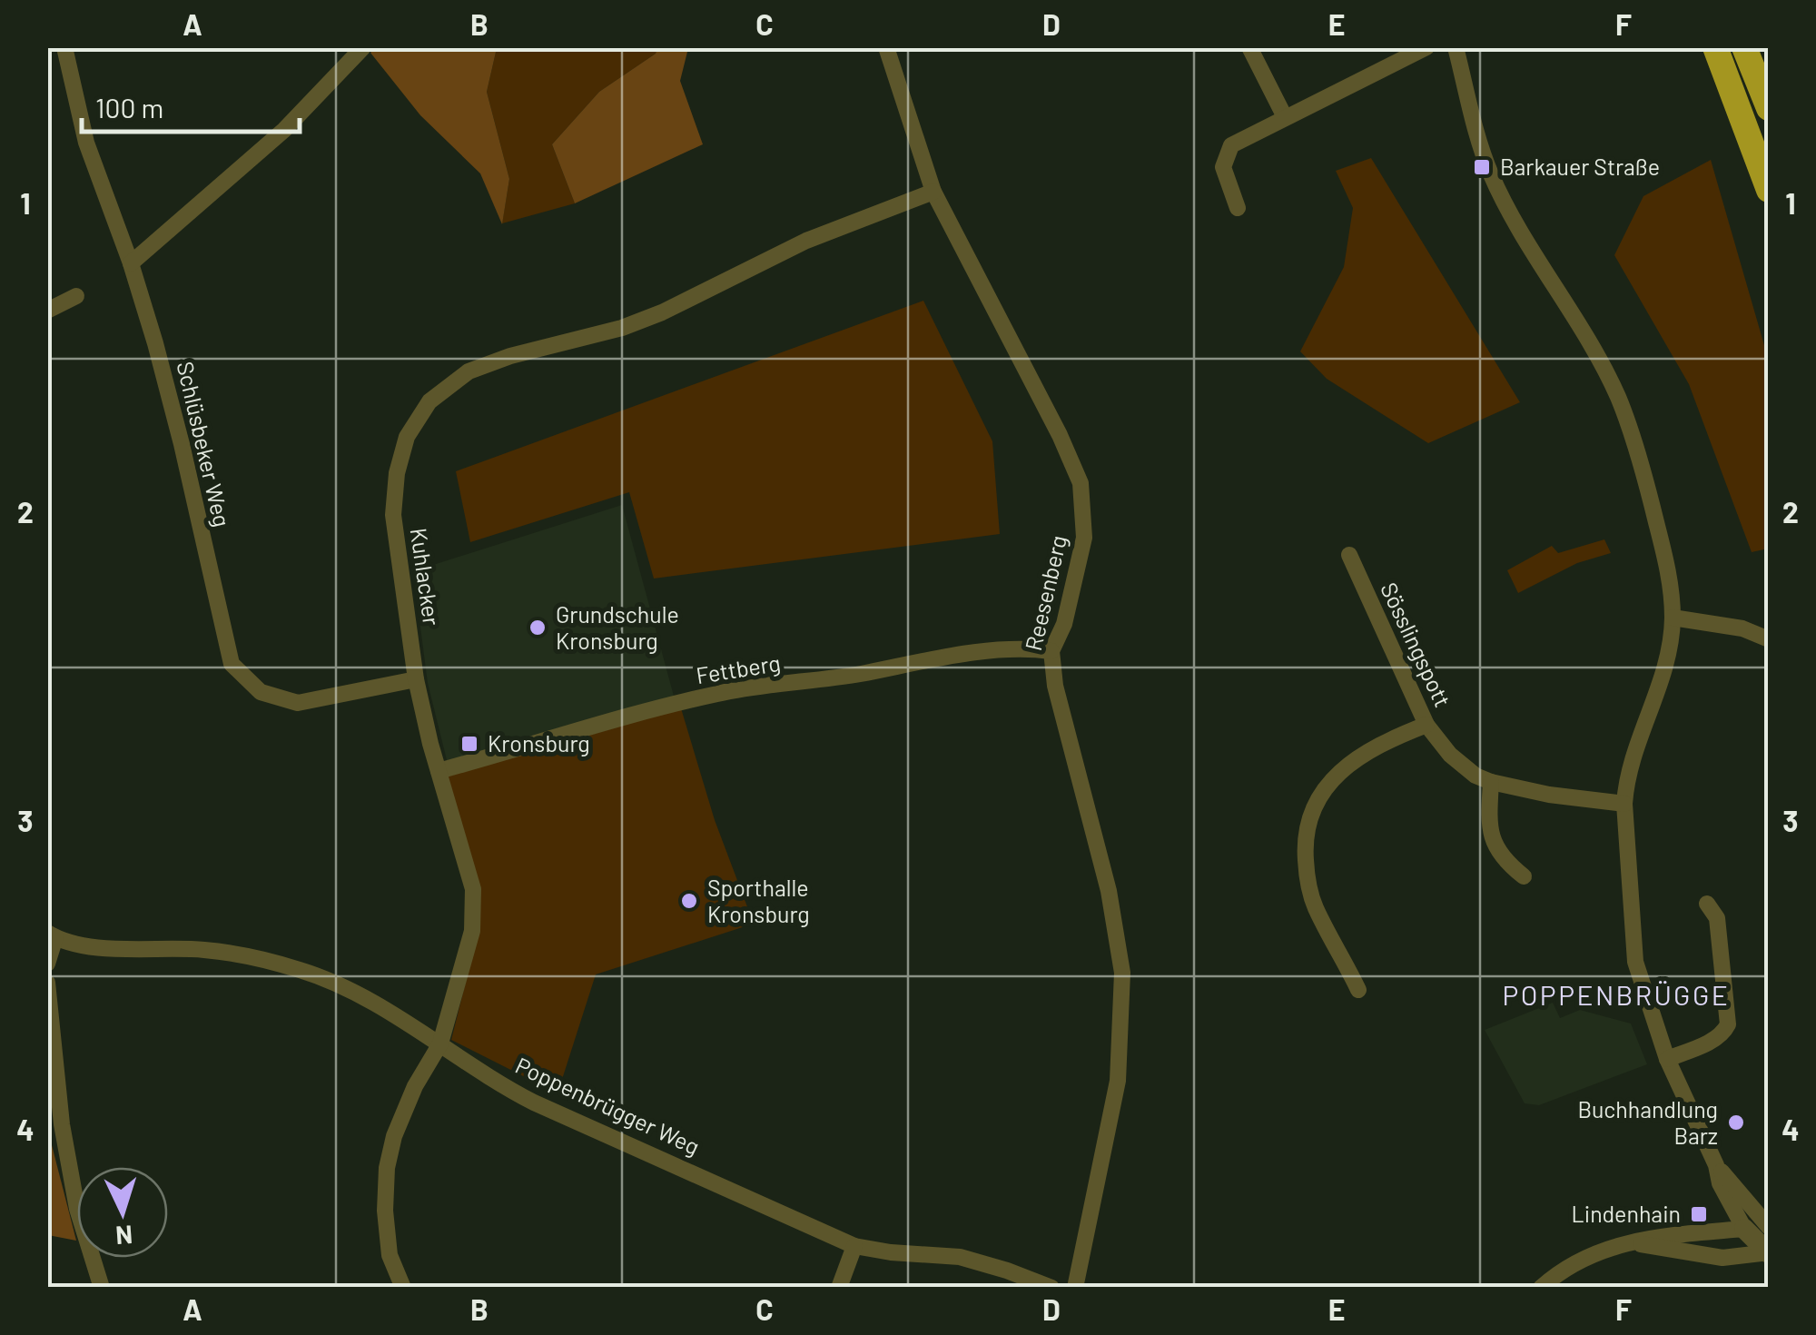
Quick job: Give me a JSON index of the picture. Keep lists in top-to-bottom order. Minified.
{"streets":{"street":["Schlüsbeker Weg","Kuhlacker","Reesenberg","Sösslingspott","Fettberg","Poppenbrügger Weg"]},"crossings":[["Schlüsbeker Weg","Kuhlacker"],["Kuhlacker","Reesenberg"],["Kuhlacker","Fettberg"],["Kuhlacker","Poppenbrügger Weg"],["Reesenberg","Fettberg"]],"districts":["POPPENBRÜGGE"],"places":{"transit":["Barkauer Straße","Kronsburg","Lindenhain"],"other":["Grundschule Kronsburg","Sporthalle Kronsburg","Buchhandlung Barz"]},"scale_bar":"100 m","north":"bottom","grid":{"columns":["A","B","C","D","E","F"],"rows":["1","2","3","4"]}}
